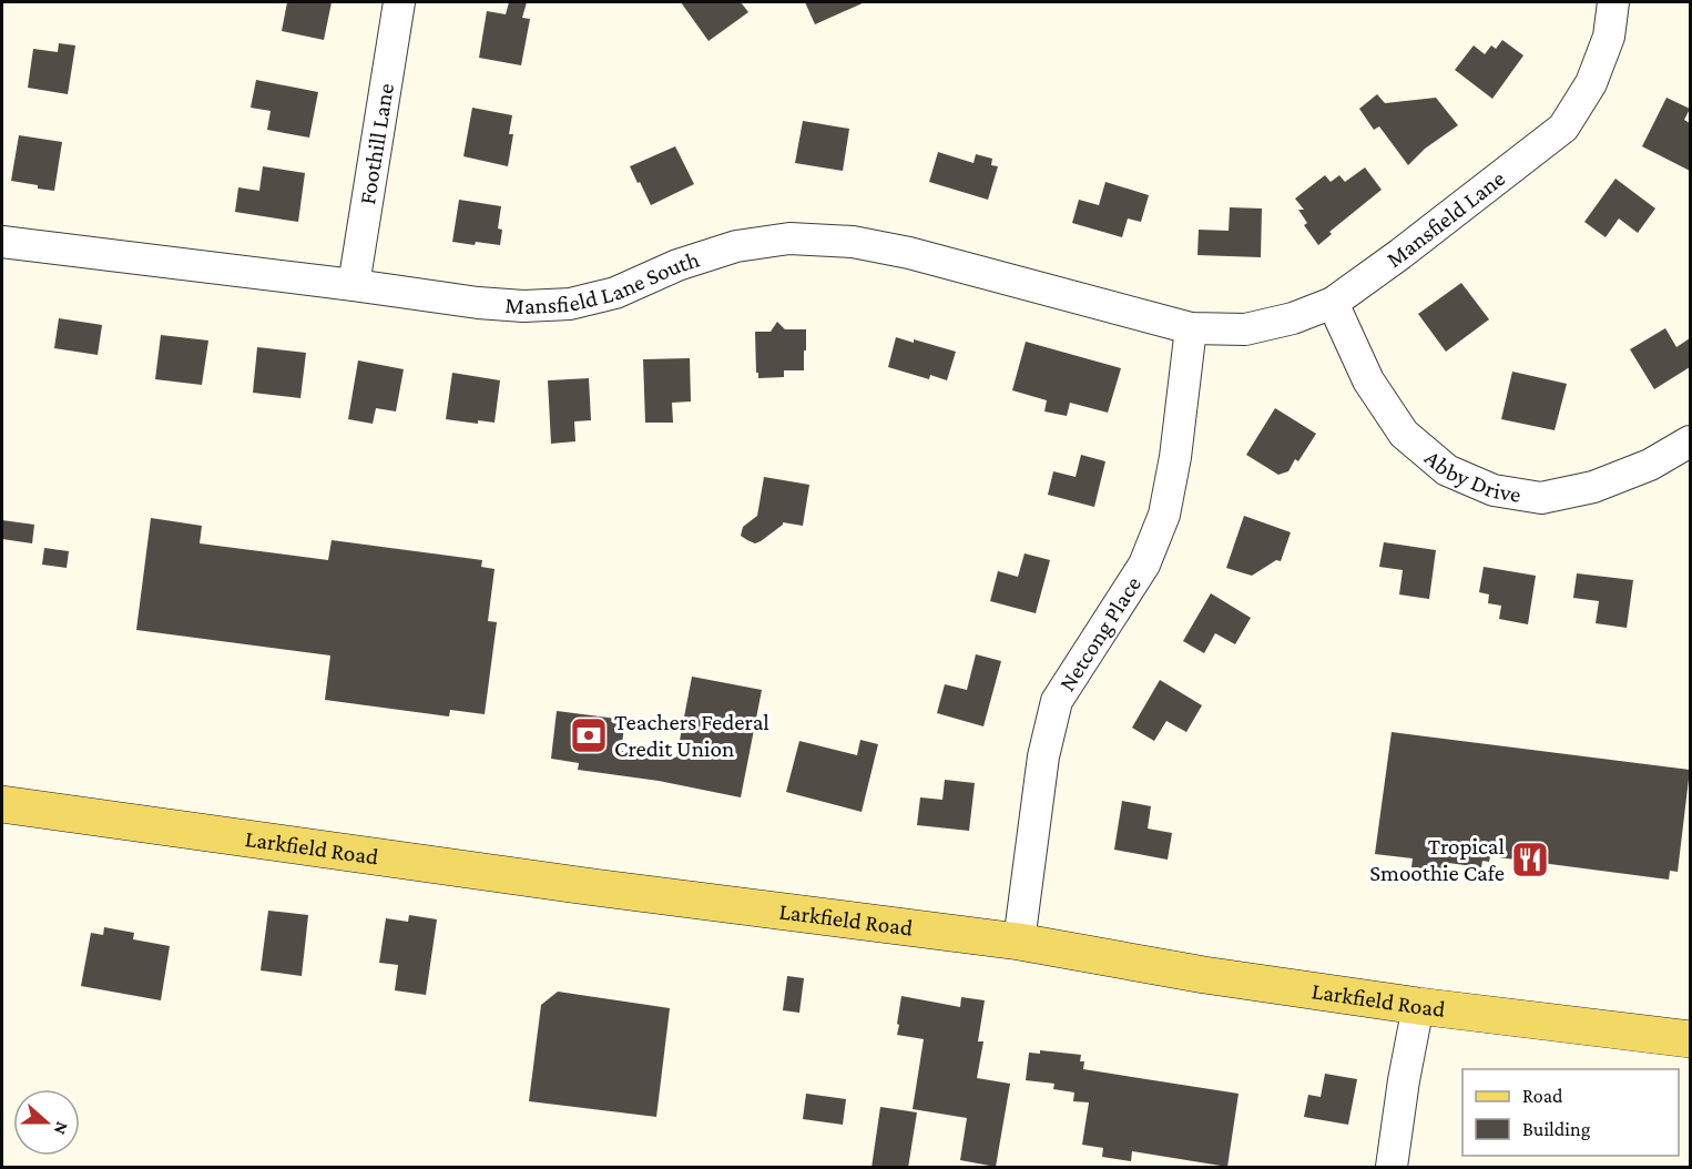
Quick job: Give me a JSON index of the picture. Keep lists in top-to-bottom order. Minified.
{"streets":{"main road":["Larkfield Road"],"street":["Foothill Lane","Mansfield Lane","Mansfield Lane South","Abby Drive","Netcong Place"]},"crossings":[["Foothill Lane","Mansfield Lane South"],["Mansfield Lane","Mansfield Lane South"],["Mansfield Lane","Abby Drive"],["Mansfield Lane","Netcong Place"],["Mansfield Lane South","Netcong Place"],["Netcong Place","Larkfield Road"]],"places":{"bank":["Teachers Federal Credit Union"],"restaurant":["Tropical Smoothie Cafe"]},"legend":["Road","Building"],"north":"right"}
